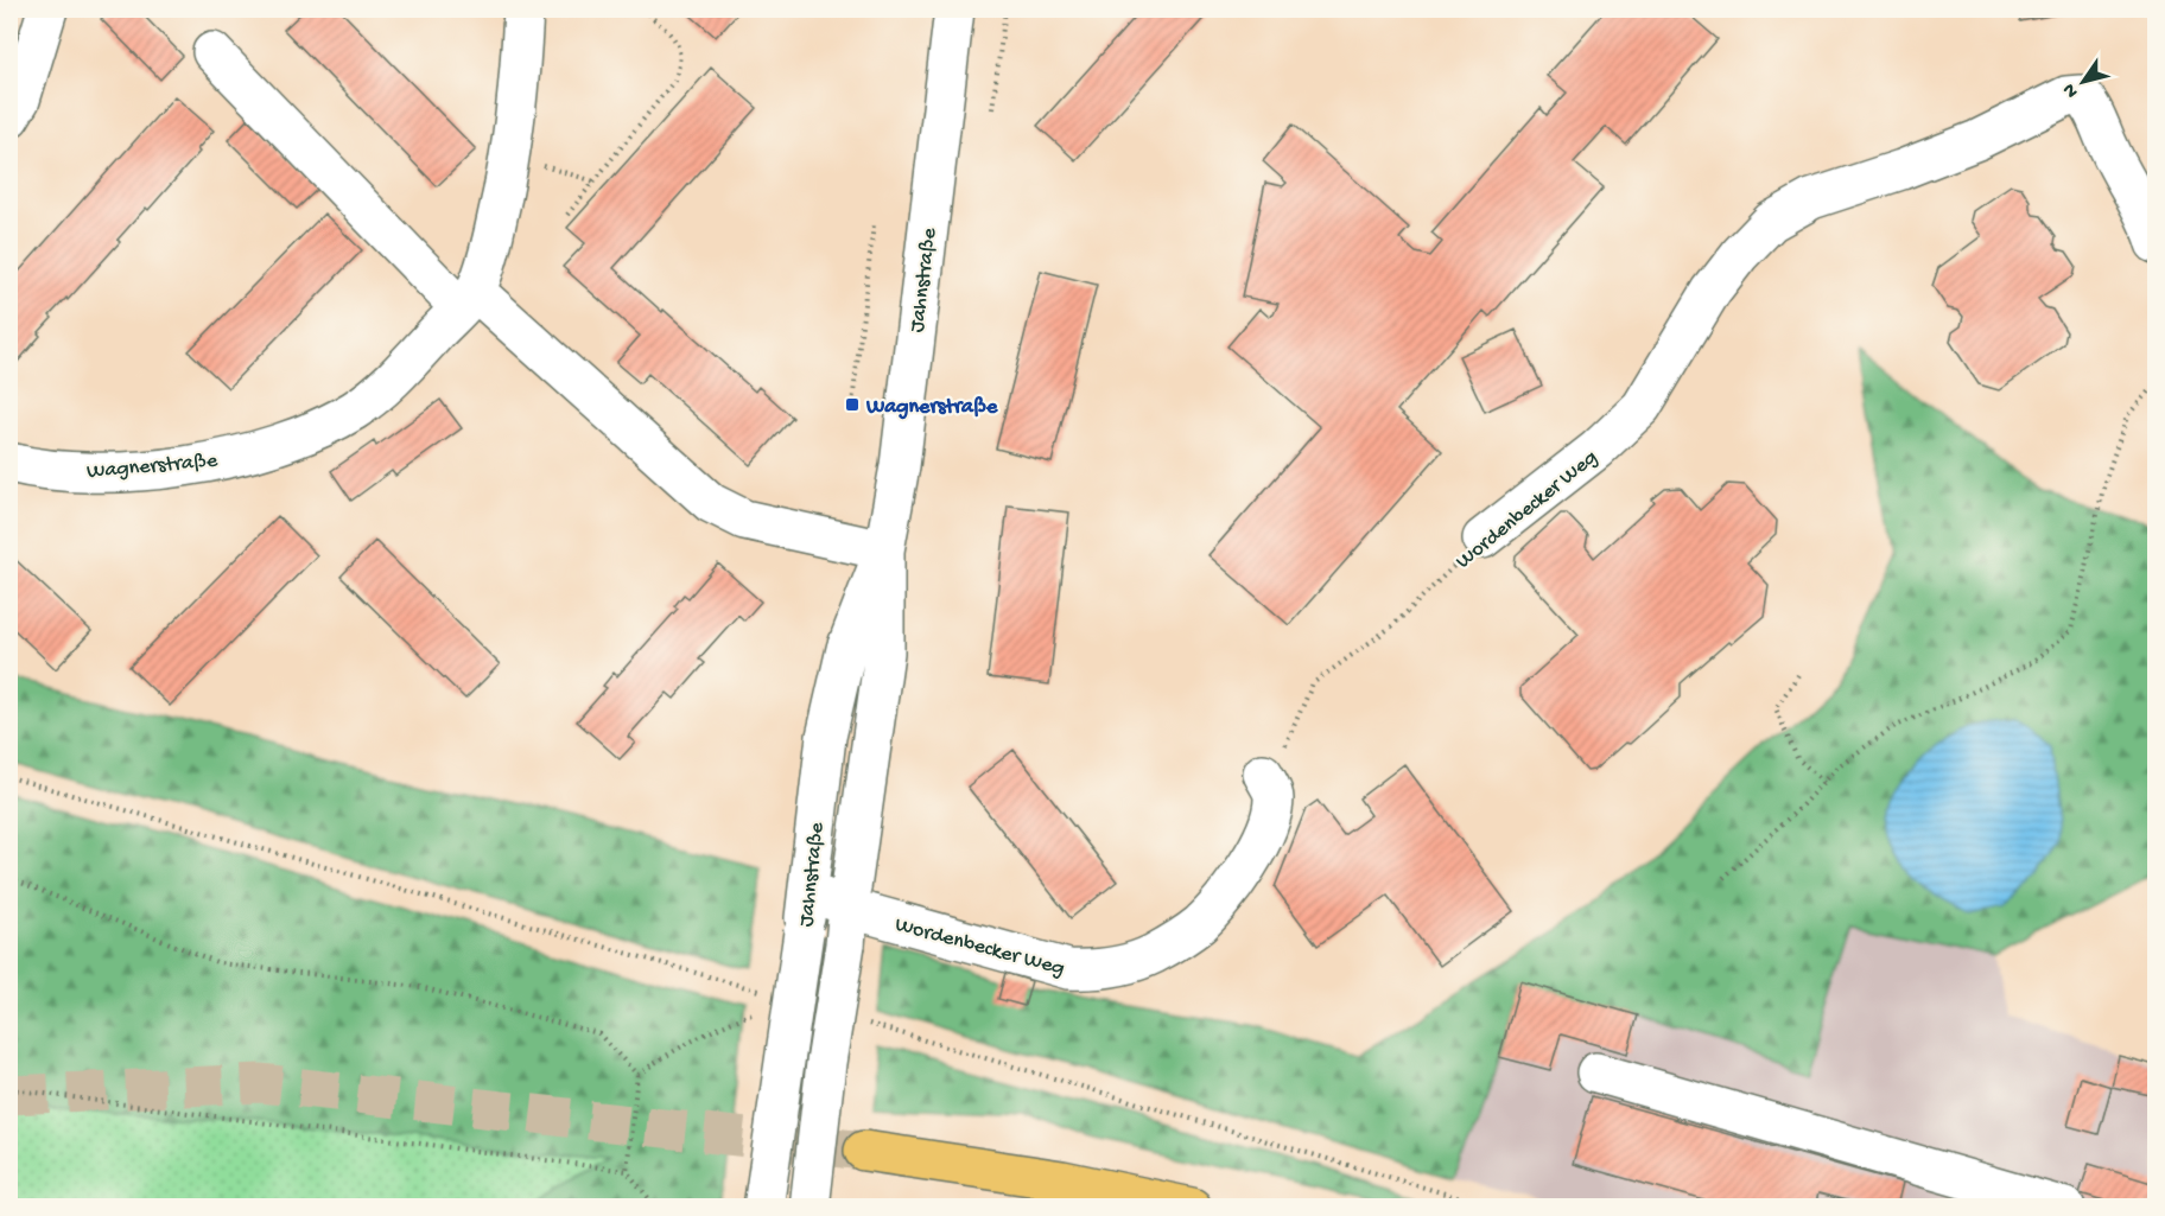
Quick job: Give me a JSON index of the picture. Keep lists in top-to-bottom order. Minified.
{"streets":{"street":["Jahnstraße","Wagnerstraße","Wordenbecker Weg"]},"crossings":[["Jahnstraße","Wordenbecker Weg"]],"places":{"transit":["Wagnerstraße"]},"north":"bottom left"}
